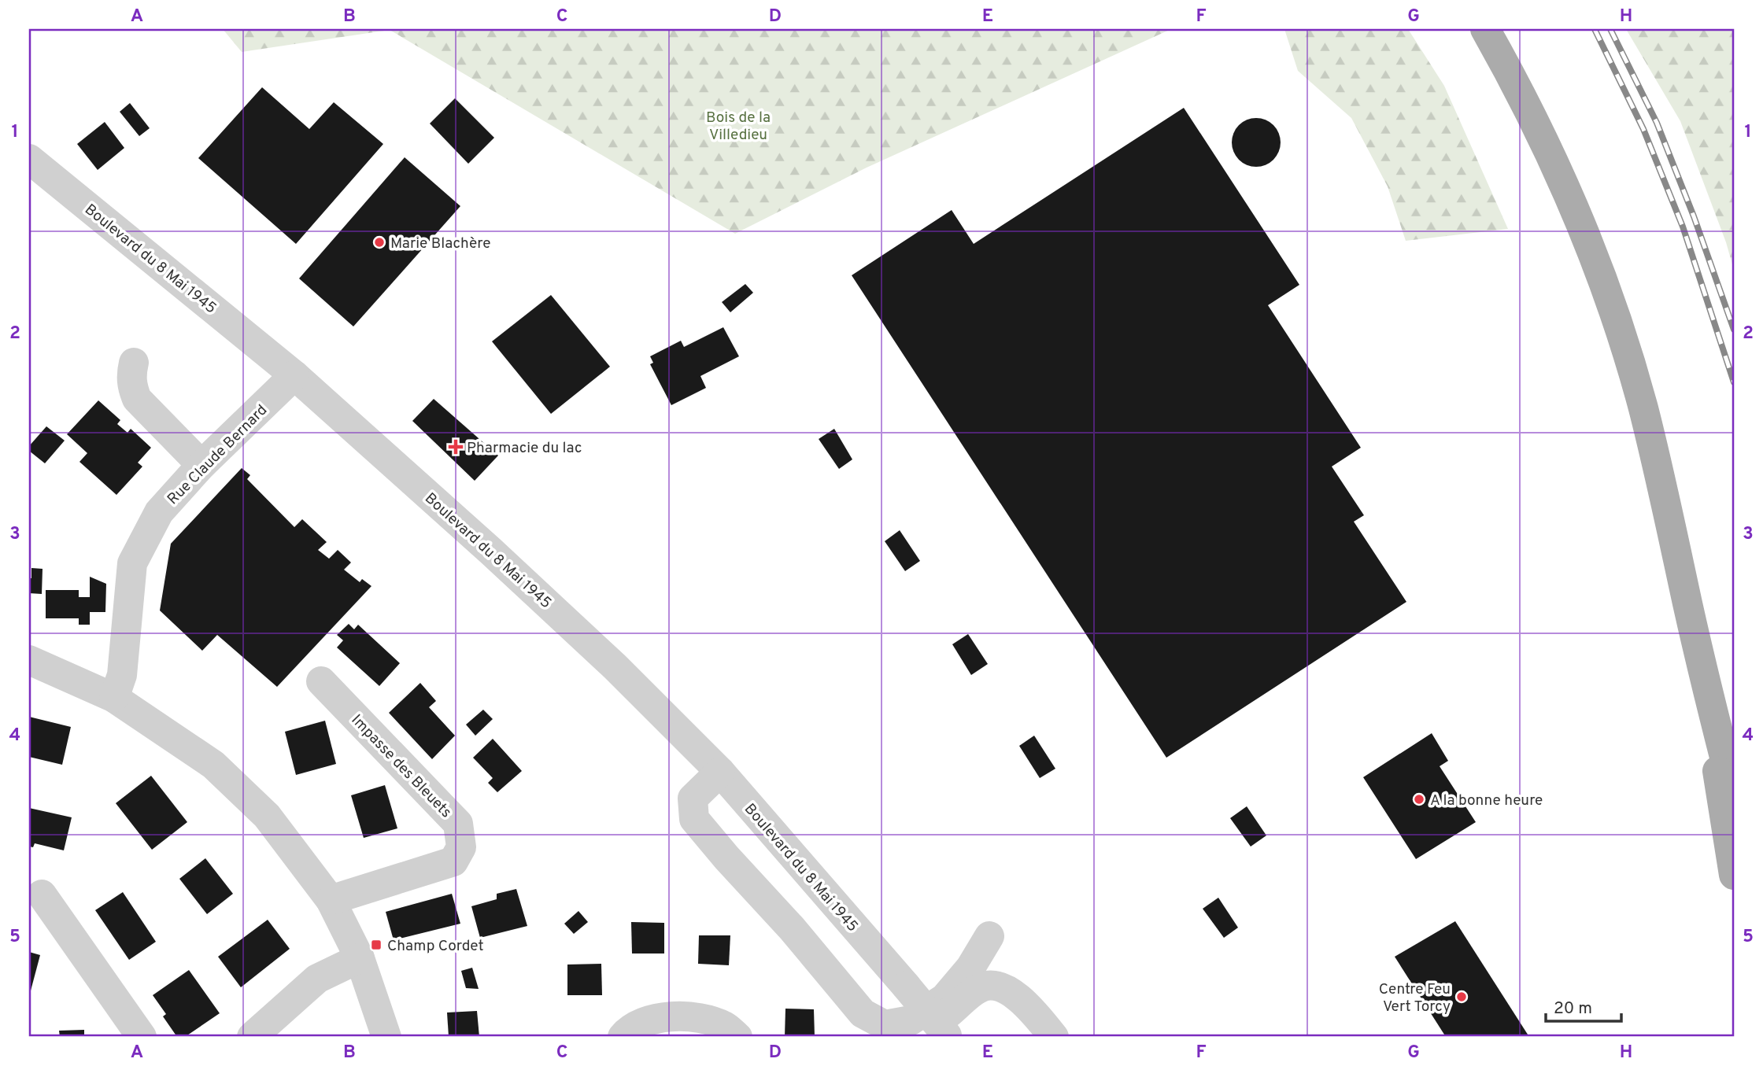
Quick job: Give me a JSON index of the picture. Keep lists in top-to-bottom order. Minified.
{"streets":{"street":["Boulevard du 8 Mai 1945","Rue Claude Bernard","Impasse des Bleuets"]},"crossings":[["Boulevard du 8 Mai 1945","Rue Claude Bernard"]],"parks":["Bois de la Villedieu"],"places":{"other":["Marie Blachère","A la bonne heure","Centre Feu Vert Torcy"],"health":["Pharmacie du lac"],"transit":["Champ Cordet"]},"scale_bar":"20 m","grid":{"columns":["A","B","C","D","E","F","G","H"],"rows":["1","2","3","4","5"]}}
